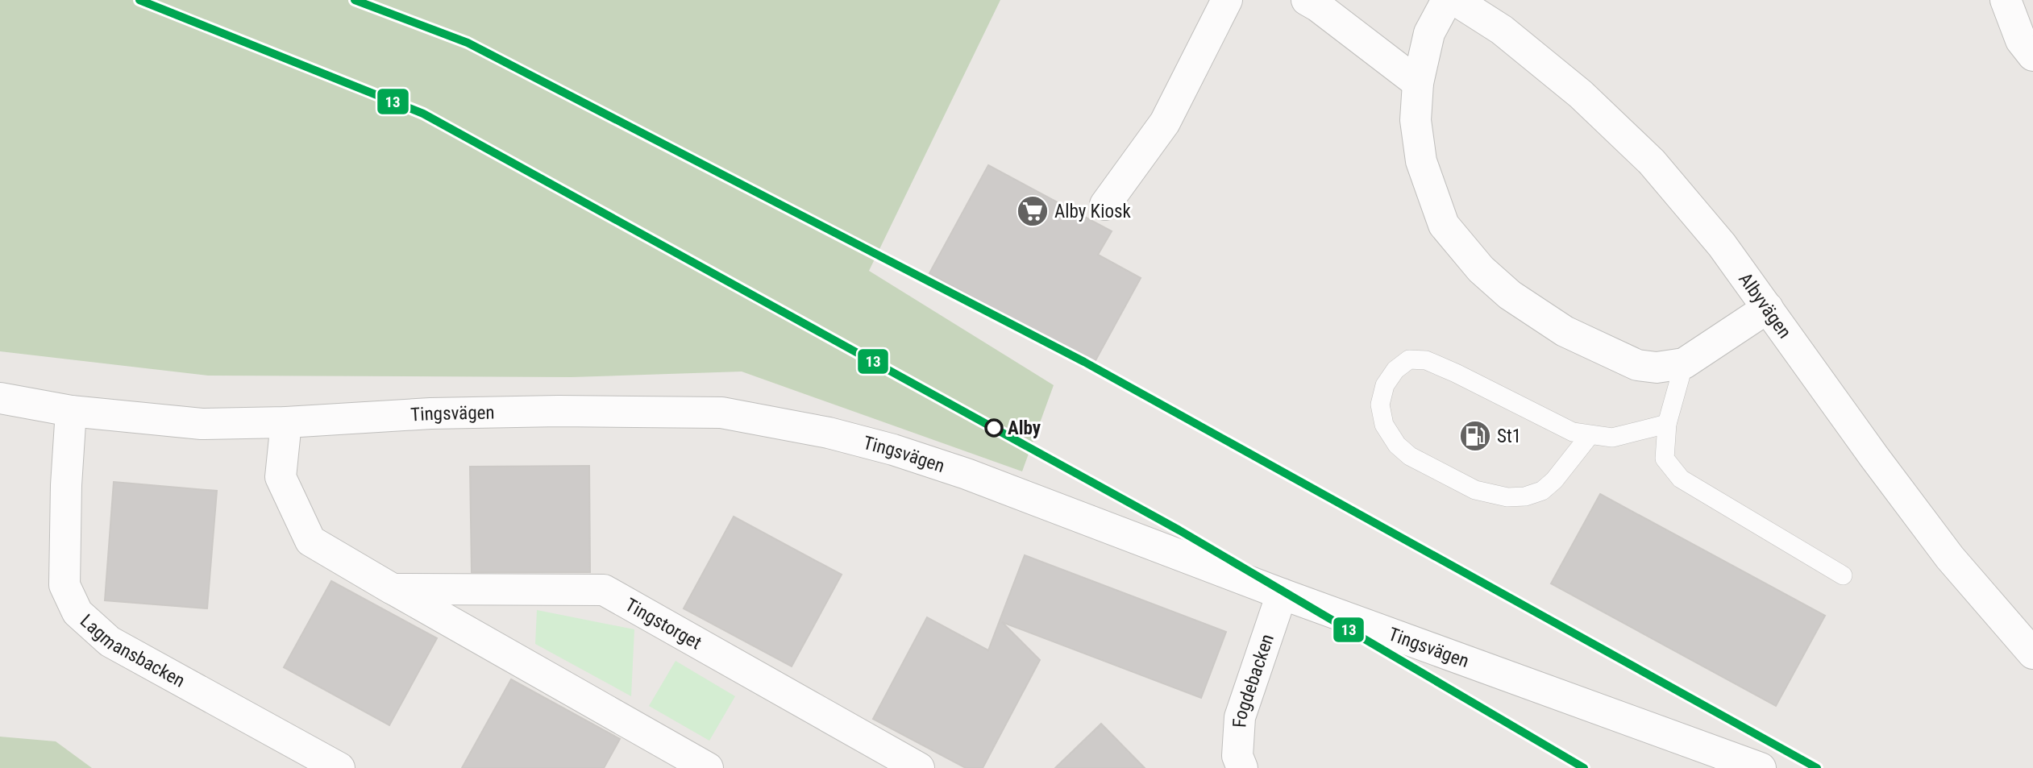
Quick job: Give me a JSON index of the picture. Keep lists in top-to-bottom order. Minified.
{"streets":{"street":["Albyvägen","Tingsvägen","Tingstorget","Lagmansbacken","Fogdebacken"]},"crossings":[["Tingsvägen","Lagmansbacken"],["Tingsvägen","Fogdebacken"]],"places":{"supermarket":["Alby Kiosk"],"other":["Alby"],"fuel station":["St1"]},"lines":["transit line 13"]}
